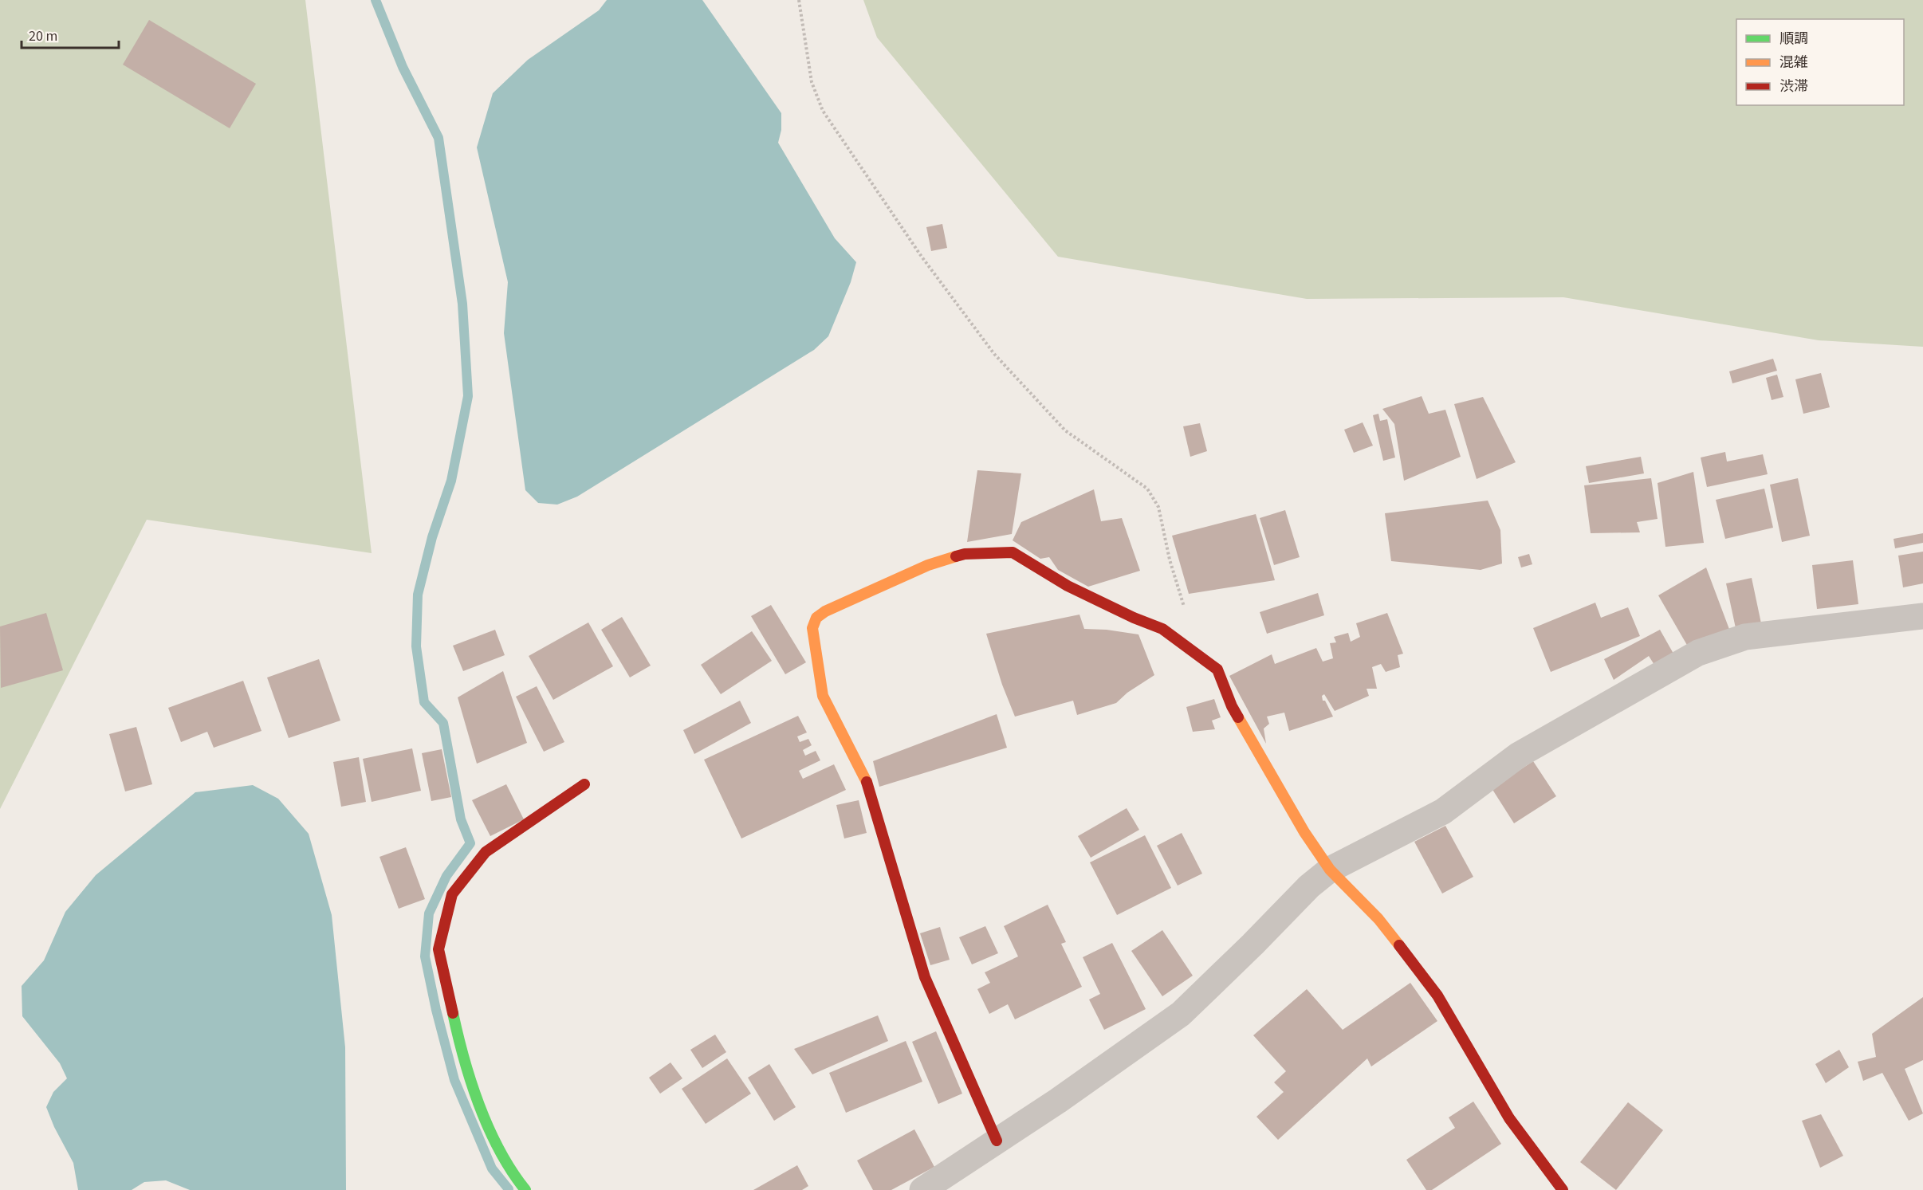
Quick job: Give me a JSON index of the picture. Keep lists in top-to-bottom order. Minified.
{"legend":["順調","混雑","渋滞"],"scale_bar":"20 m"}
